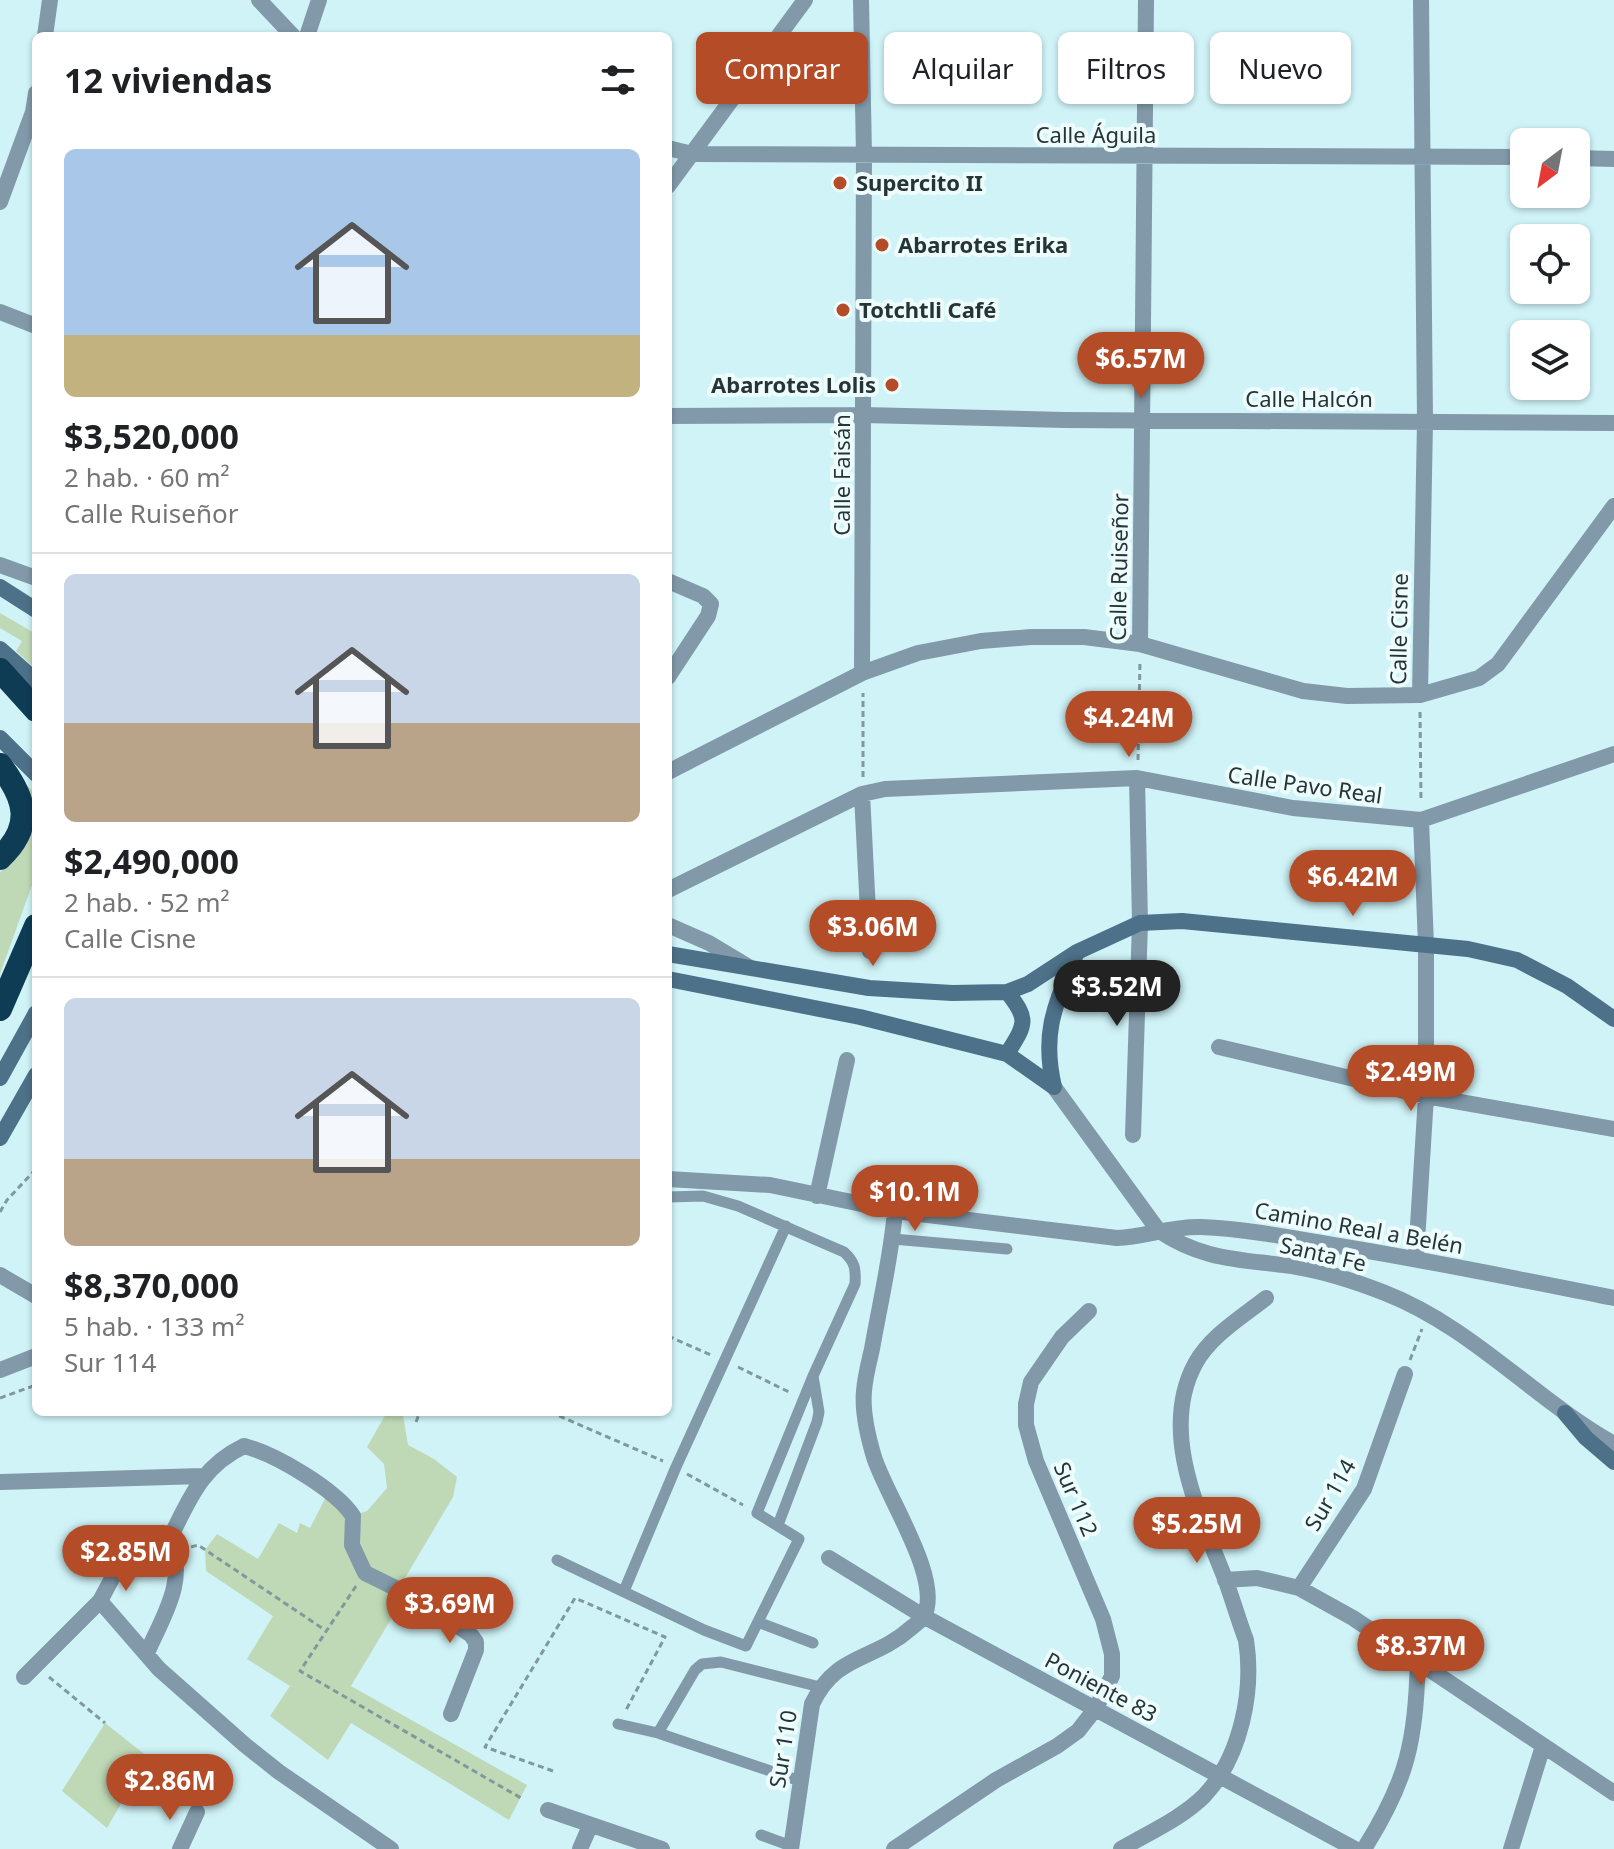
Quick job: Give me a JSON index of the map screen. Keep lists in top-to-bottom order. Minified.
{"streets":{"street":["Calle Águila","Calle Halcón","Calle Faisán","Calle Ruiseñor","Calle Cisne","Calle Pavo Real","Camino Real a Belén","Santa Fe","Sur 114","Sur 112","Poniente 83","Sur 110"]},"crossings":[["Calle Águila","Calle Faisán"],["Calle Águila","Calle Ruiseñor"],["Calle Águila","Calle Cisne"],["Calle Halcón","Calle Faisán"],["Calle Halcón","Calle Ruiseñor"],["Calle Halcón","Calle Cisne"],["Calle Ruiseñor","Calle Pavo Real"],["Calle Cisne","Calle Pavo Real"],["Camino Real a Belén","Santa Fe"],["Sur 112","Poniente 83"],["Poniente 83","Sur 110"]],"places":["Supercito II","Abarrotes Erika","Totchtli Café","Abarrotes Lolis"],"north":"bottom left","page":{"chip":["Comprar","Alquilar","Filtros","Nuevo"],"heading":"12 viviendas","list":[{"name":"$3,520,000","note":"2 hab. · 60 m² · Calle Ruiseñor"},{"name":"$2,490,000","note":"2 hab. · 52 m² · Calle Cisne"},{"name":"$8,370,000","note":"5 hab. · 133 m² · Sur 114"}],"price":["$6.57M","$4.24M","$6.42M","$3.06M","$3.52M","$2.49M","$10.1M","$5.25M","$2.85M","$3.69M","$8.37M","$2.86M"]}}
